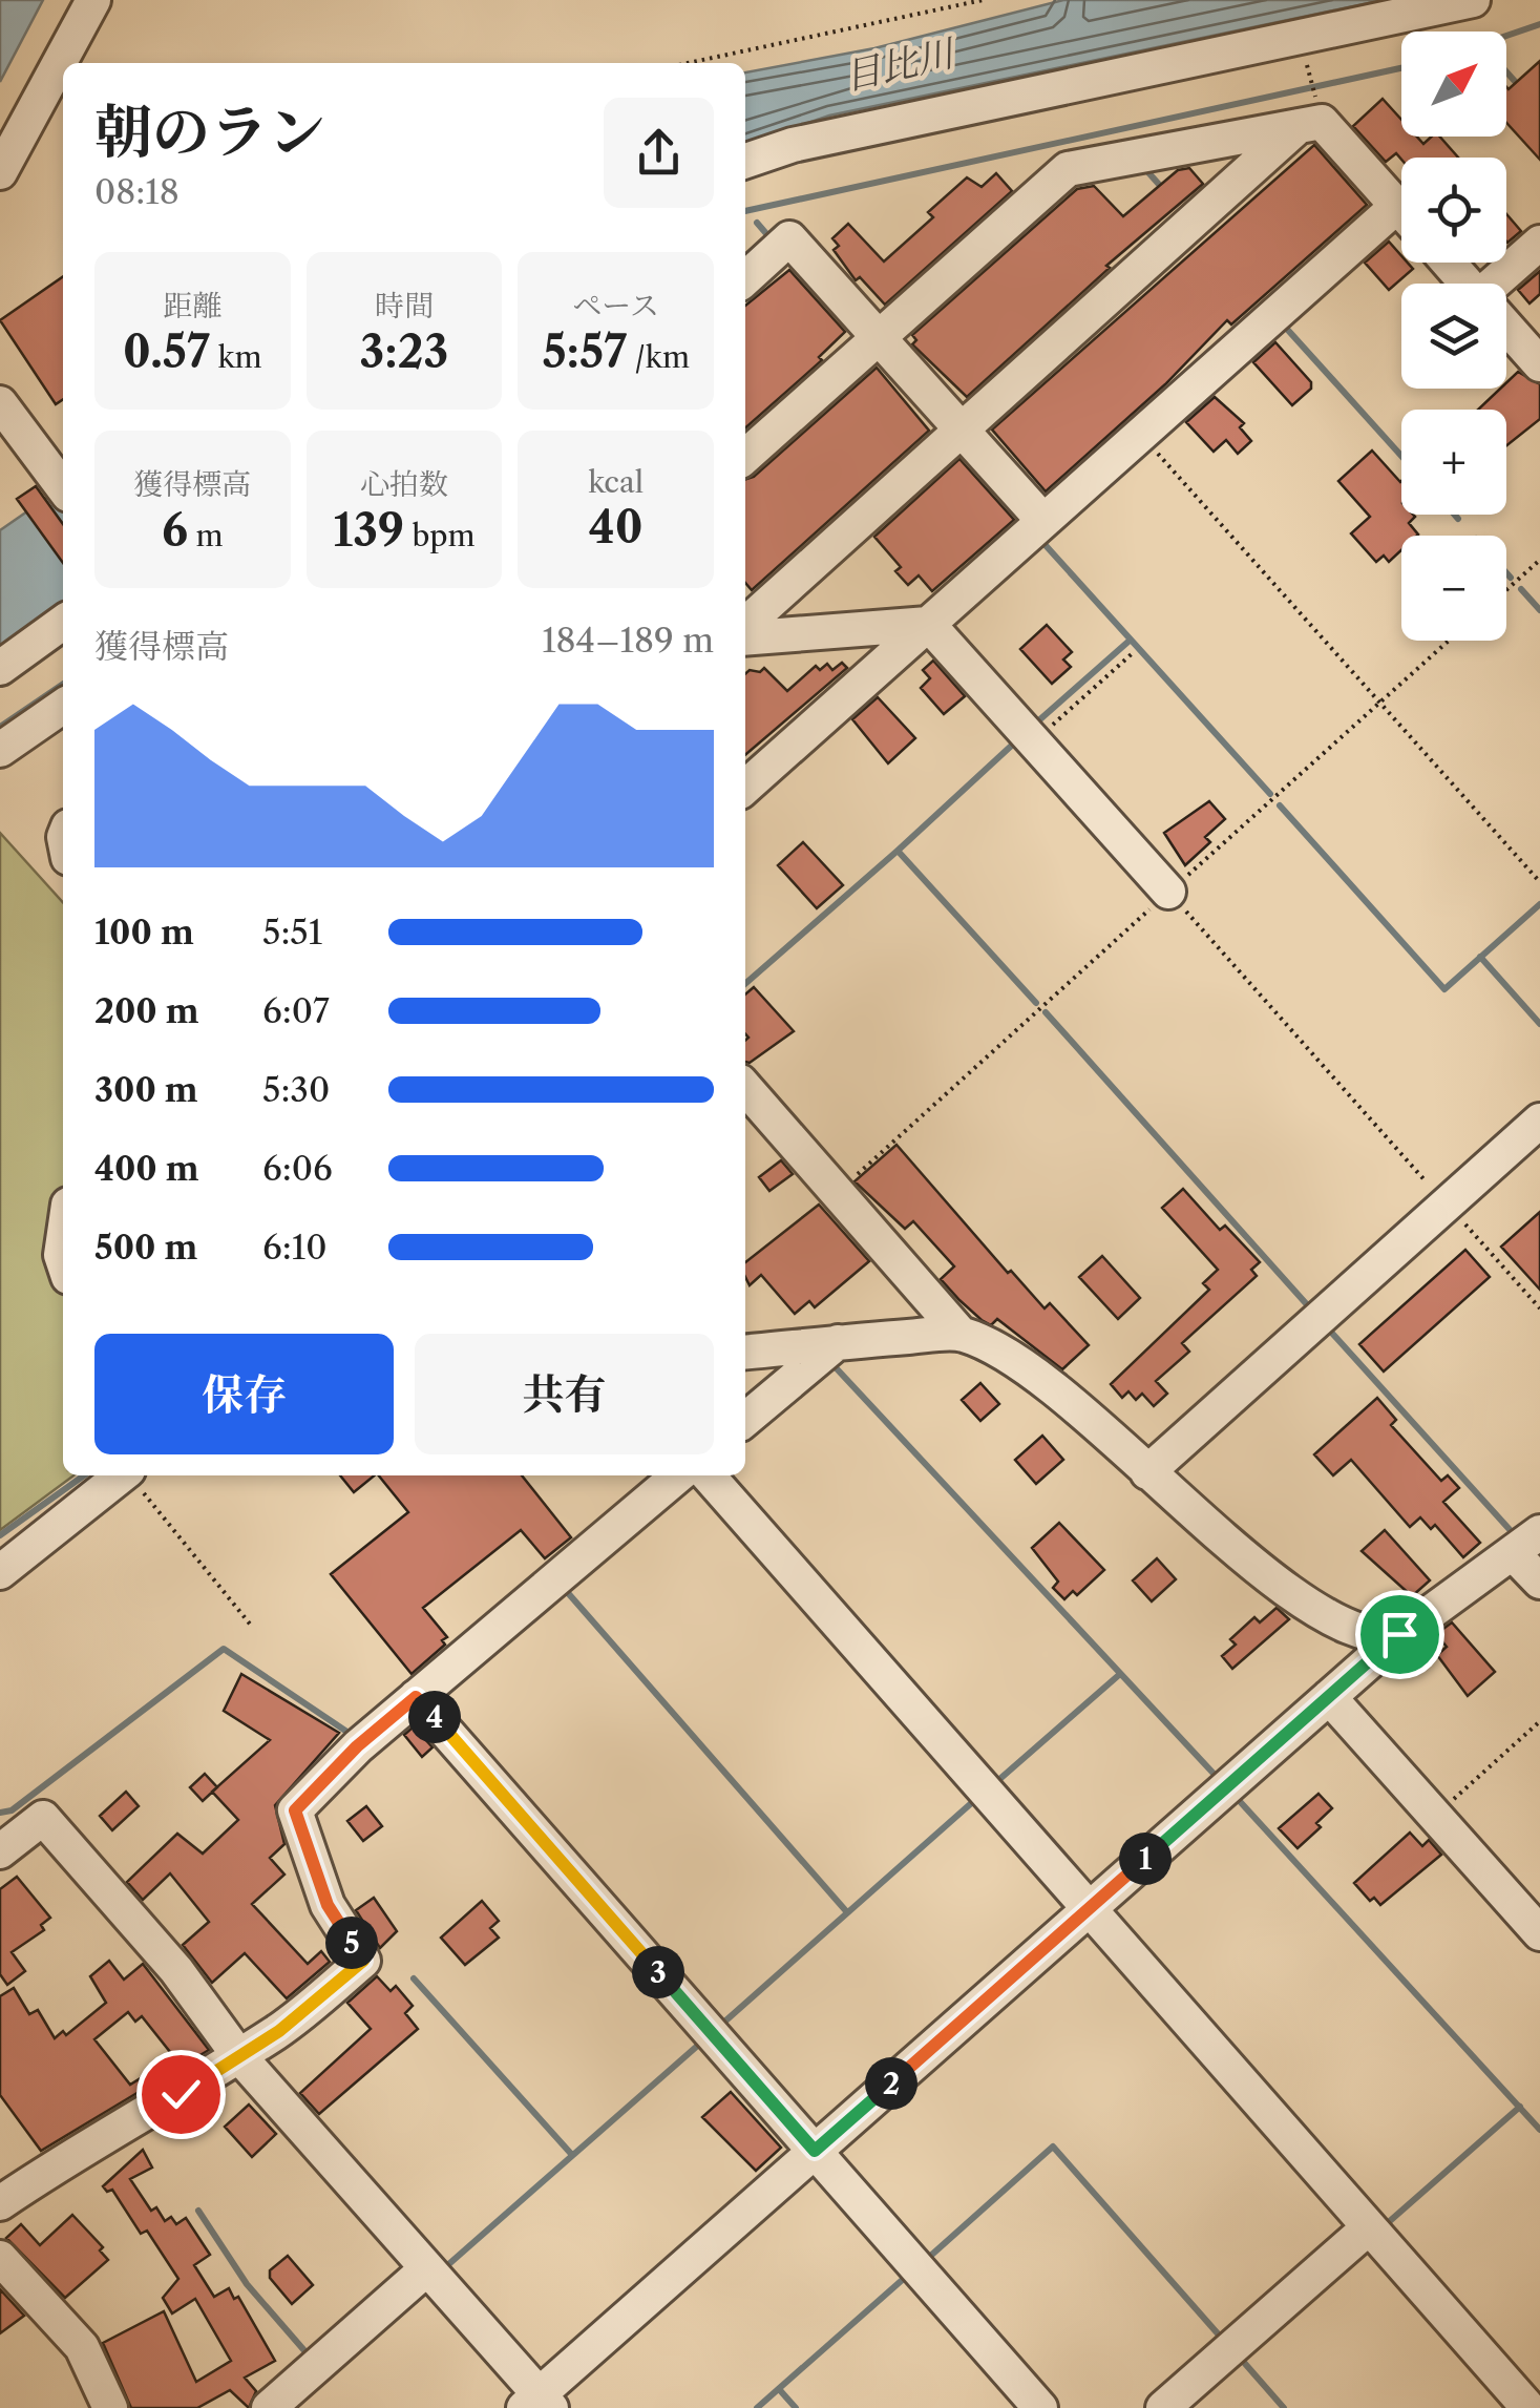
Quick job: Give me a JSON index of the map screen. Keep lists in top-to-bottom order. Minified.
{"water":["目比川"],"north":"top right","page":{"map_buttons":["+","−"],"heading":["朝のラン","08:18"],"stats":[["距離","0.57 km"],["時間","3:23"],["ペース","5:57 /km"],["獲得標高","6 m"],["心拍数","139 bpm"],["kcal","40"]],"chart":["獲得標高","184–189 m"],"list":[{"name":"100 m","note":"5:51"},{"name":"200 m","note":"6:07"},{"name":"300 m","note":"5:30"},{"name":"400 m","note":"6:06"},{"name":"500 m","note":"6:10"}],"buttons":["保存","共有"],"pins":["4","1","5","3","2"]}}
